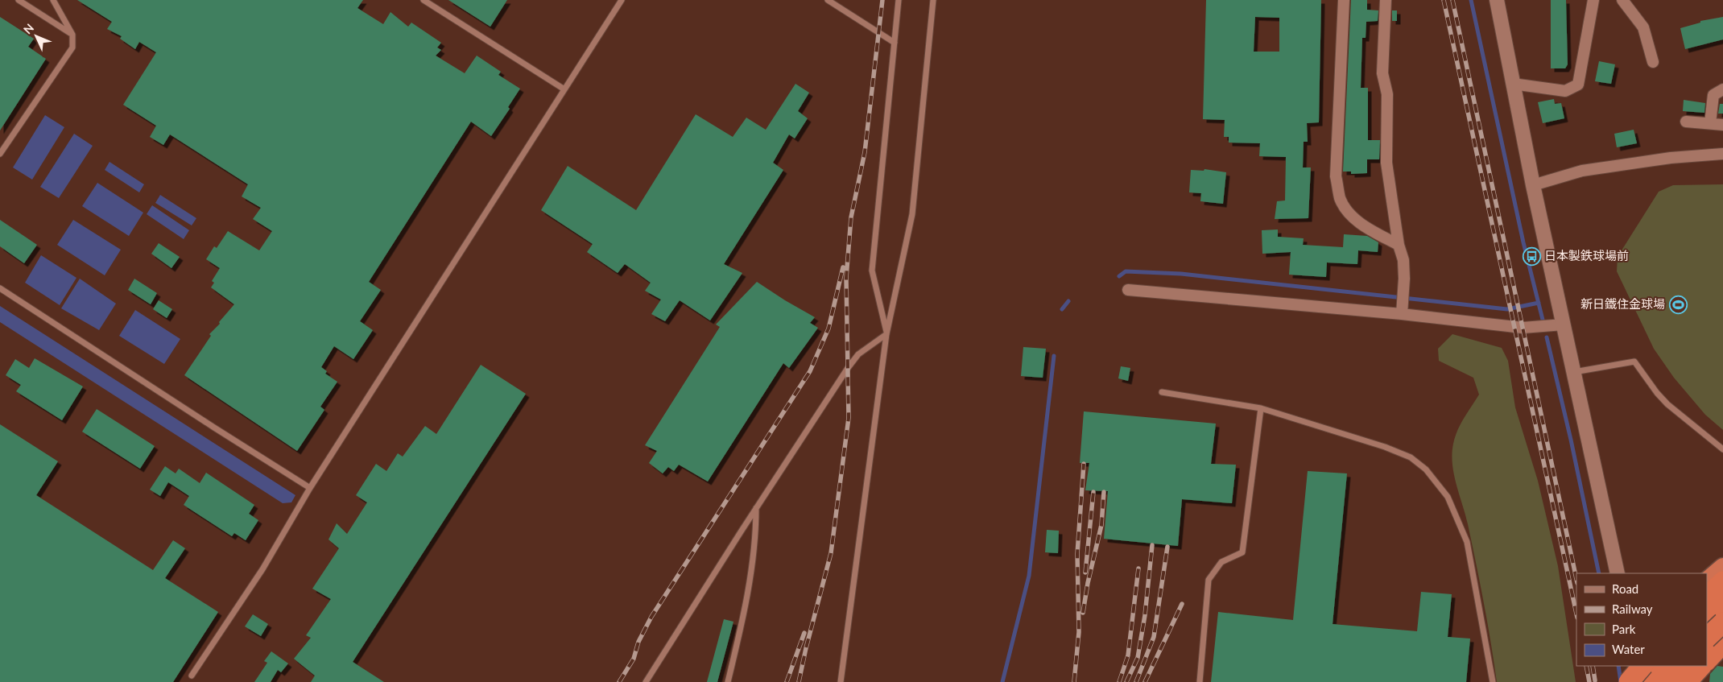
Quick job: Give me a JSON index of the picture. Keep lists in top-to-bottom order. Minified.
{"places":{"bus stop":["日本製鉄球場前"],"sports":["新日鐵住金球場"]},"legend":["Road","Railway","Park","Water"],"north":"top left"}
